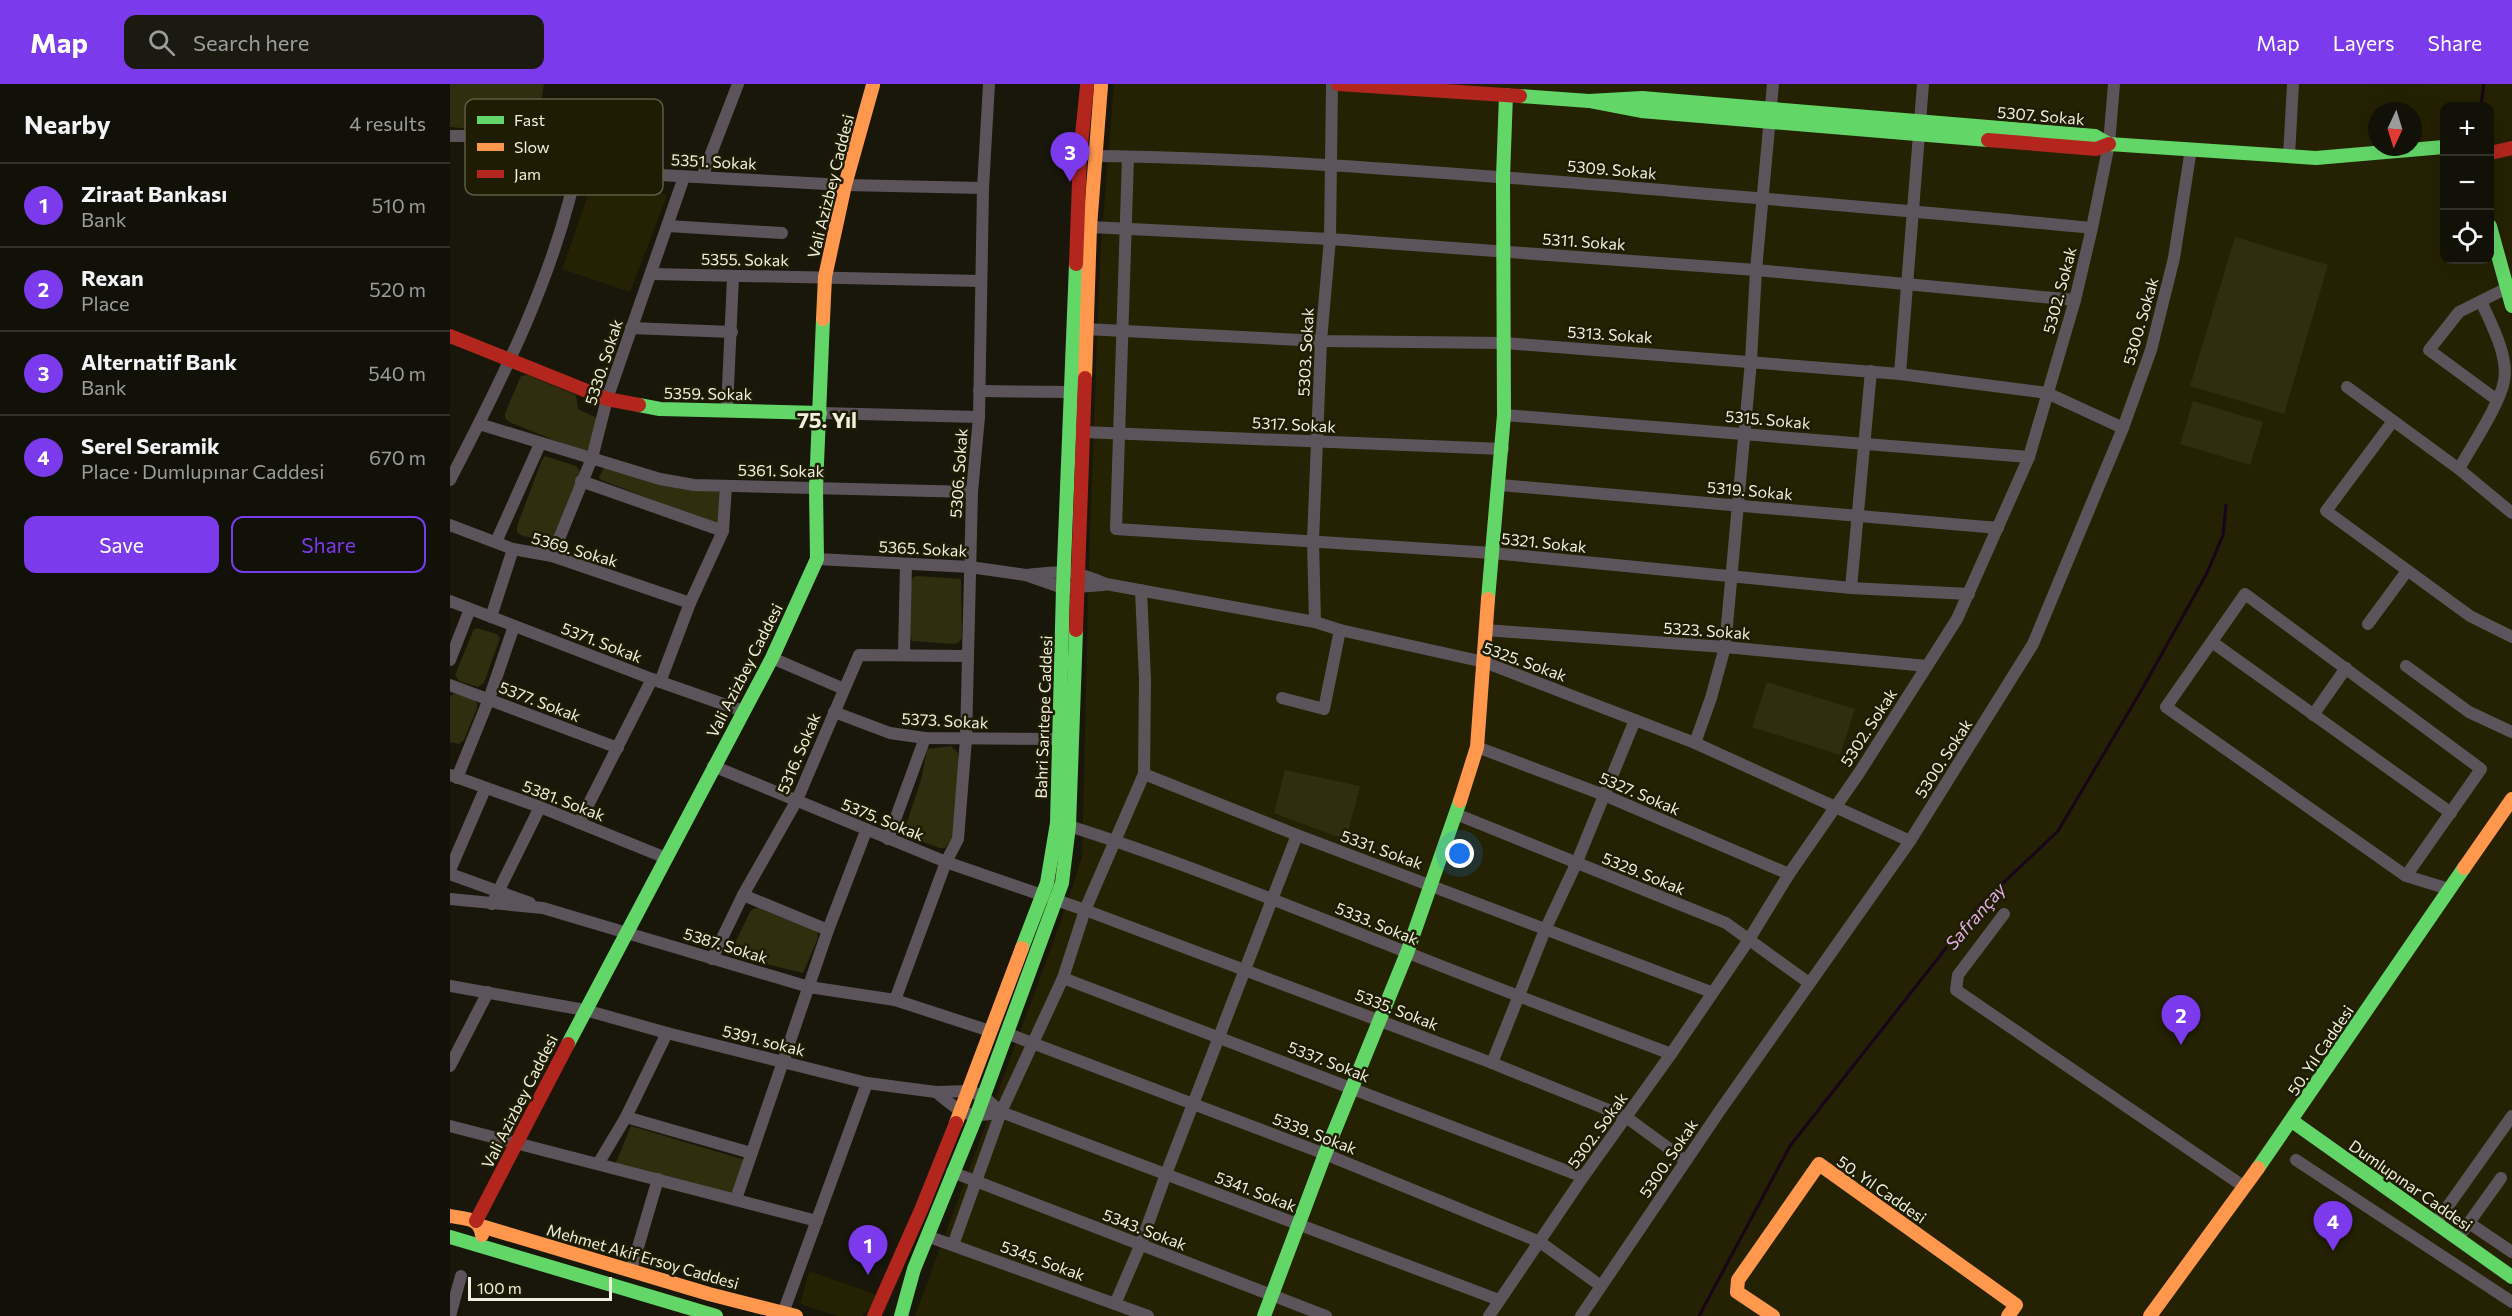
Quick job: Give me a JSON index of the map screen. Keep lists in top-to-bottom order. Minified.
{"streets":{"street":["5307. Sokak","5351. Sokak","5309. Sokak","Vali Azizbey Caddesi","5311. Sokak","5355. Sokak","5302. Sokak","5300. Sokak","5313. Sokak","5303. Sokak","5330. Sokak","5359. Sokak","5315. Sokak","5317. Sokak","5361. Sokak","5306. Sokak","5319. Sokak","5321. Sokak","5365. Sokak","5369. Sokak","5323. Sokak","5371. Sokak","5325. Sokak","5377. Sokak","Bahri Sarıtepe Caddesi","5373. Sokak","5316. Sokak","5327. Sokak","5381. Sokak","5375. Sokak","5331. Sokak","5329. Sokak","5333. Sokak","5387. Sokak","5335. Sokak","5391. sokak","50. Yıl Caddesi","5337. Sokak","5339. Sokak","Dumlupınar Caddesi","5341. Sokak","5343. Sokak","Mehmet Akif Ersoy Caddesi","5345. Sokak"]},"crossings":[["5307. Sokak","5302. Sokak"],["5351. Sokak","Vali Azizbey Caddesi"],["5351. Sokak","5330. Sokak"],["5351. Sokak","5306. Sokak"],["5309. Sokak","5302. Sokak"],["5309. Sokak","5303. Sokak"],["5309. Sokak","Bahri Sarıtepe Caddesi"],["Vali Azizbey Caddesi","5355. Sokak"],["Vali Azizbey Caddesi","5359. Sokak"],["Vali Azizbey Caddesi","5361. Sokak"],["Vali Azizbey Caddesi","5365. Sokak"],["Vali Azizbey Caddesi","5371. Sokak"],["Vali Azizbey Caddesi","5381. Sokak"],["Vali Azizbey Caddesi","5375. Sokak"],["Vali Azizbey Caddesi","5387. Sokak"],["Vali Azizbey Caddesi","5391. sokak"],["Vali Azizbey Caddesi","Mehmet Akif Ersoy Caddesi"],["5311. Sokak","5302. Sokak"],["5311. Sokak","5303. Sokak"],["5311. Sokak","Bahri Sarıtepe Caddesi"],["5355. Sokak","5330. Sokak"],["5355. Sokak","5306. Sokak"],["5302. Sokak","5313. Sokak"],["5302. Sokak","5315. Sokak"],["5302. Sokak","5319. Sokak"],["5302. Sokak","5321. Sokak"],["5302. Sokak","5323. Sokak"],["5302. Sokak","5325. Sokak"],["5302. Sokak","5327. Sokak"],["5302. Sokak","5331. Sokak"],["5302. Sokak","5329. Sokak"],["5302. Sokak","5333. Sokak"],["5302. Sokak","5335. Sokak"],["5302. Sokak","5337. Sokak"],["5302. Sokak","5339. Sokak"],["5302. Sokak","5341. Sokak"],["5300. Sokak","5313. Sokak"],["5300. Sokak","5325. Sokak"],["5300. Sokak","5329. Sokak"],["5300. Sokak","5335. Sokak"],["5300. Sokak","5339. Sokak"],["5313. Sokak","5303. Sokak"],["5313. Sokak","Bahri Sarıtepe Caddesi"],["5303. Sokak","5317. Sokak"],["5303. Sokak","5321. Sokak"],["5303. Sokak","5325. Sokak"],["5330. Sokak","5359. Sokak"],["5330. Sokak","5361. Sokak"],["5330. Sokak","5369. Sokak"],["5359. Sokak","5306. Sokak"],["5317. Sokak","5321. Sokak"],["5317. Sokak","Bahri Sarıtepe Caddesi"],["5361. Sokak","5306. Sokak"],["5306. Sokak","5365. Sokak"],["5306. Sokak","5373. Sokak"],["5306. Sokak","5316. Sokak"],["5306. Sokak","5375. Sokak"],["5306. Sokak","5387. Sokak"],["Bahri Sarıtepe Caddesi","5373. Sokak"],["Bahri Sarıtepe Caddesi","5375. Sokak"],["Bahri Sarıtepe Caddesi","5333. Sokak"],["Bahri Sarıtepe Caddesi","5387. Sokak"],["Bahri Sarıtepe Caddesi","5391. sokak"],["Bahri Sarıtepe Caddesi","5339. Sokak"],["Bahri Sarıtepe Caddesi","5343. Sokak"],["Bahri Sarıtepe Caddesi","5345. Sokak"],["5373. Sokak","5316. Sokak"],["5316. Sokak","5375. Sokak"],["5316. Sokak","5387. Sokak"],["5375. Sokak","5335. Sokak"],["50. Yıl Caddesi","Dumlupınar Caddesi"]],"districts":["75. Yıl"],"water":["Safrançay"],"legend":["Fast","Slow","Jam"],"scale_bar":"100 m","north":"bottom","page":{"header":"Map","search":"Search here","nav":["Map","Layers","Share"],"heading":["Nearby","4 results"],"map_buttons":["+","−"],"pins":["3","2","4","1"],"list":[{"mark":"1","name":"Ziraat Bankası","note":"Bank","value":"510 m"},{"mark":"2","name":"Rexan","note":"Place","value":"520 m"},{"mark":"3","name":"Alternatif Bank","note":"Bank","value":"540 m"},{"mark":"4","name":"Serel Seramik","note":"Place · Dumlupınar Caddesi","value":"670 m"}],"buttons":["Save","Share"],"scale":"100 m"}}
